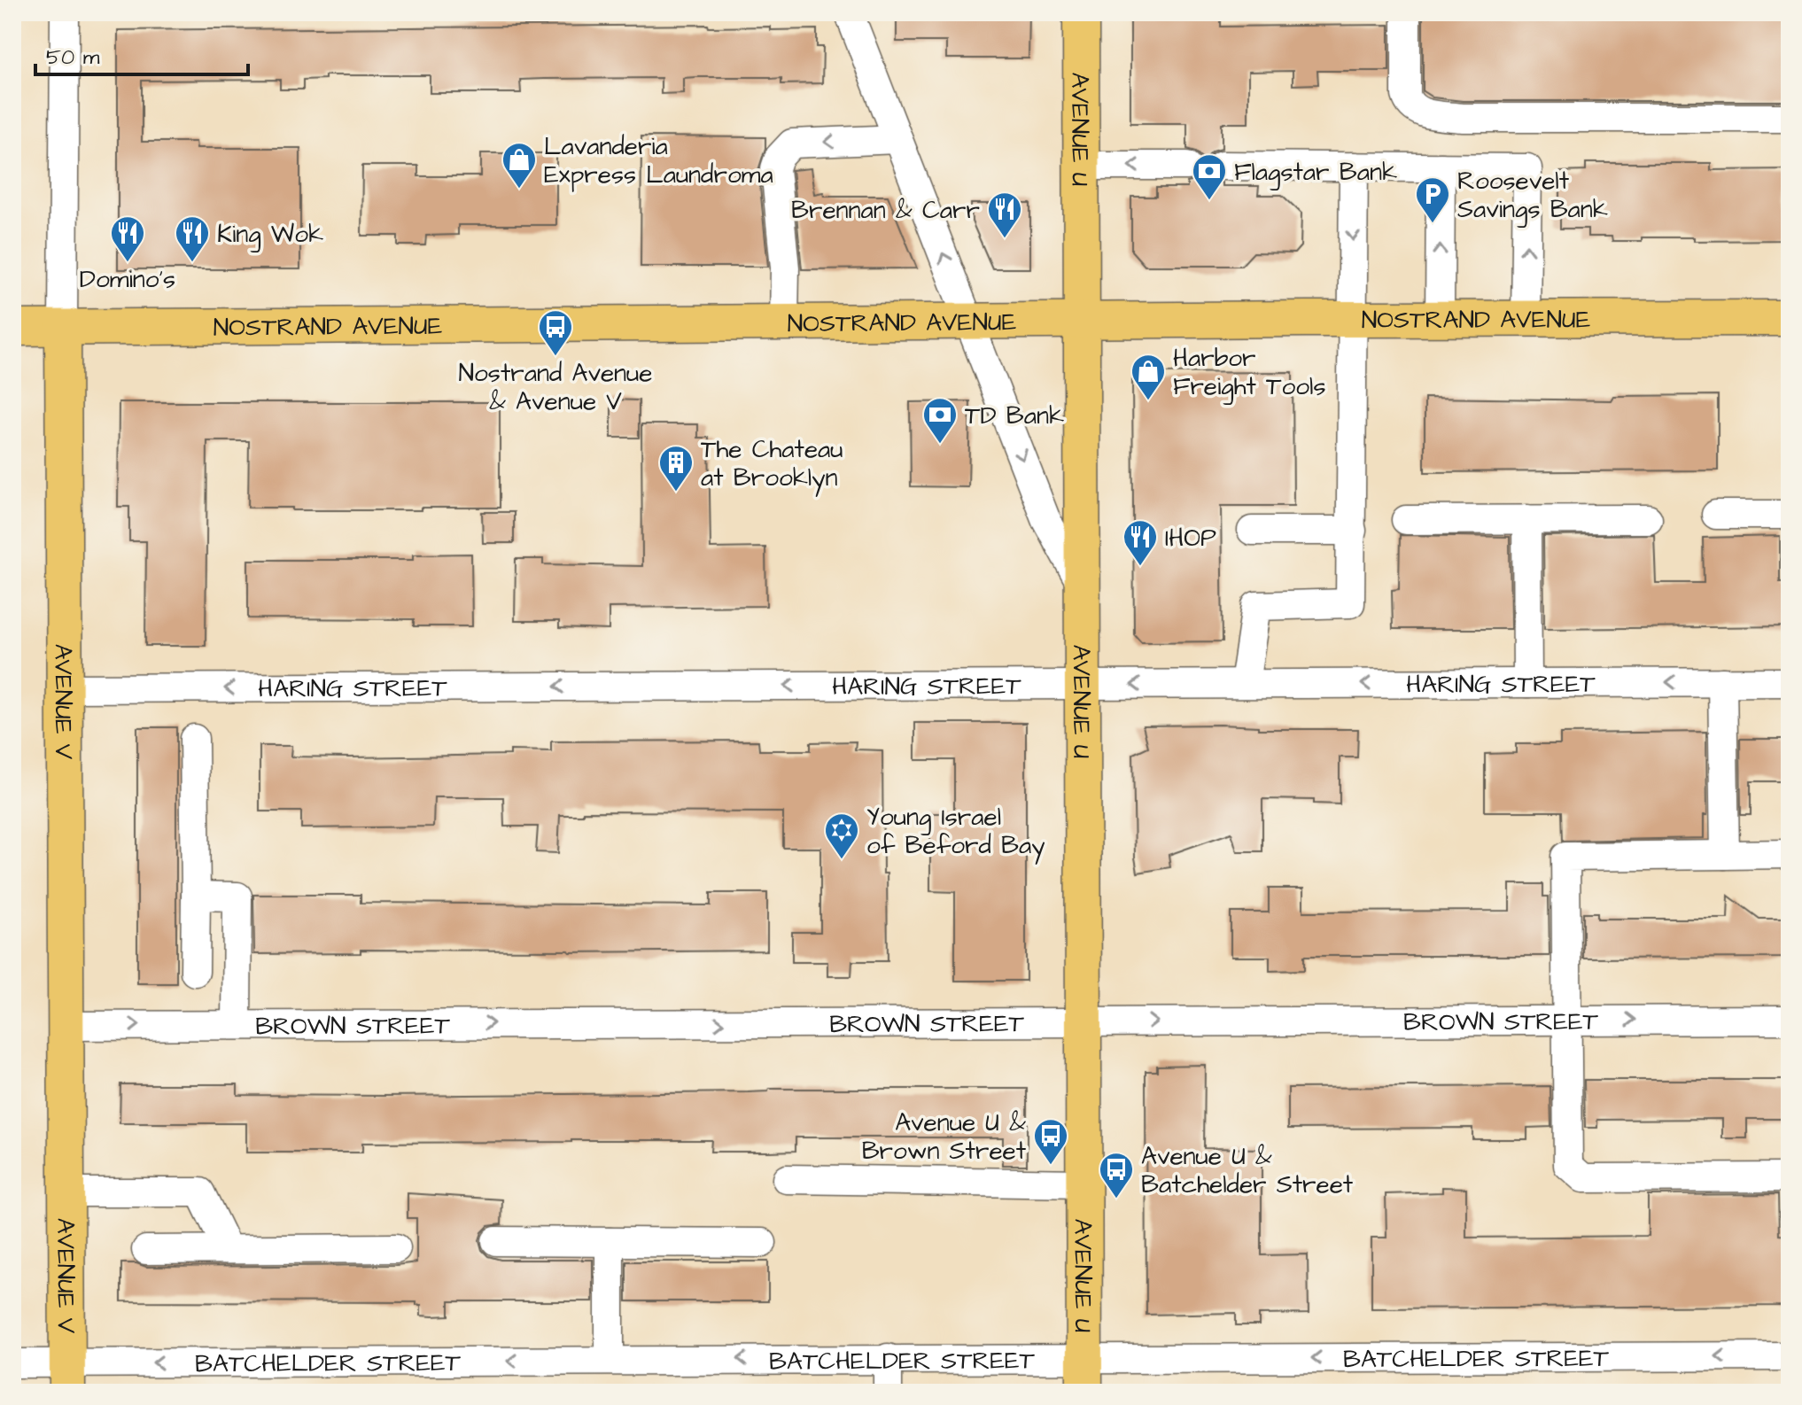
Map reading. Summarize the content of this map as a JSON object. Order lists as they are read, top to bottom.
{
  "streets": {
    "main road": ["AVENUE U", "NOSTRAND AVENUE", "AVENUE V"],
    "street": ["HARING STREET", "BROWN STREET", "BATCHELDER STREET"]
  },
  "crossings": [
    ["AVENUE U", "NOSTRAND AVENUE"],
    ["AVENUE U", "HARING STREET"],
    ["AVENUE U", "BROWN STREET"],
    ["AVENUE U", "BATCHELDER STREET"],
    ["NOSTRAND AVENUE", "AVENUE V"],
    ["HARING STREET", "AVENUE V"],
    ["AVENUE V", "BROWN STREET"],
    ["AVENUE V", "BATCHELDER STREET"]
  ],
  "one_way": ["HARING STREET"],
  "places": {
    "shop": ["Lavanderia Express Laundroma", "Harbor Freight Tools"],
    "bank": ["Flagstar Bank", "TD Bank"],
    "parking": ["Roosevelt Savings Bank"],
    "restaurant": [
      "Brennan & Carr",
      "Domino's",
      "King Wok",
      "IHOP"
    ],
    "bus stop": ["Nostrand Avenue & Avenue V", "Avenue U & Brown Street", "Avenue U & Batchelder Street"],
    "building": ["The Chateau at Brooklyn"],
    "synagogue": ["Young Israel of Beford Bay"]
  },
  "scale_bar": "50 m"
}
